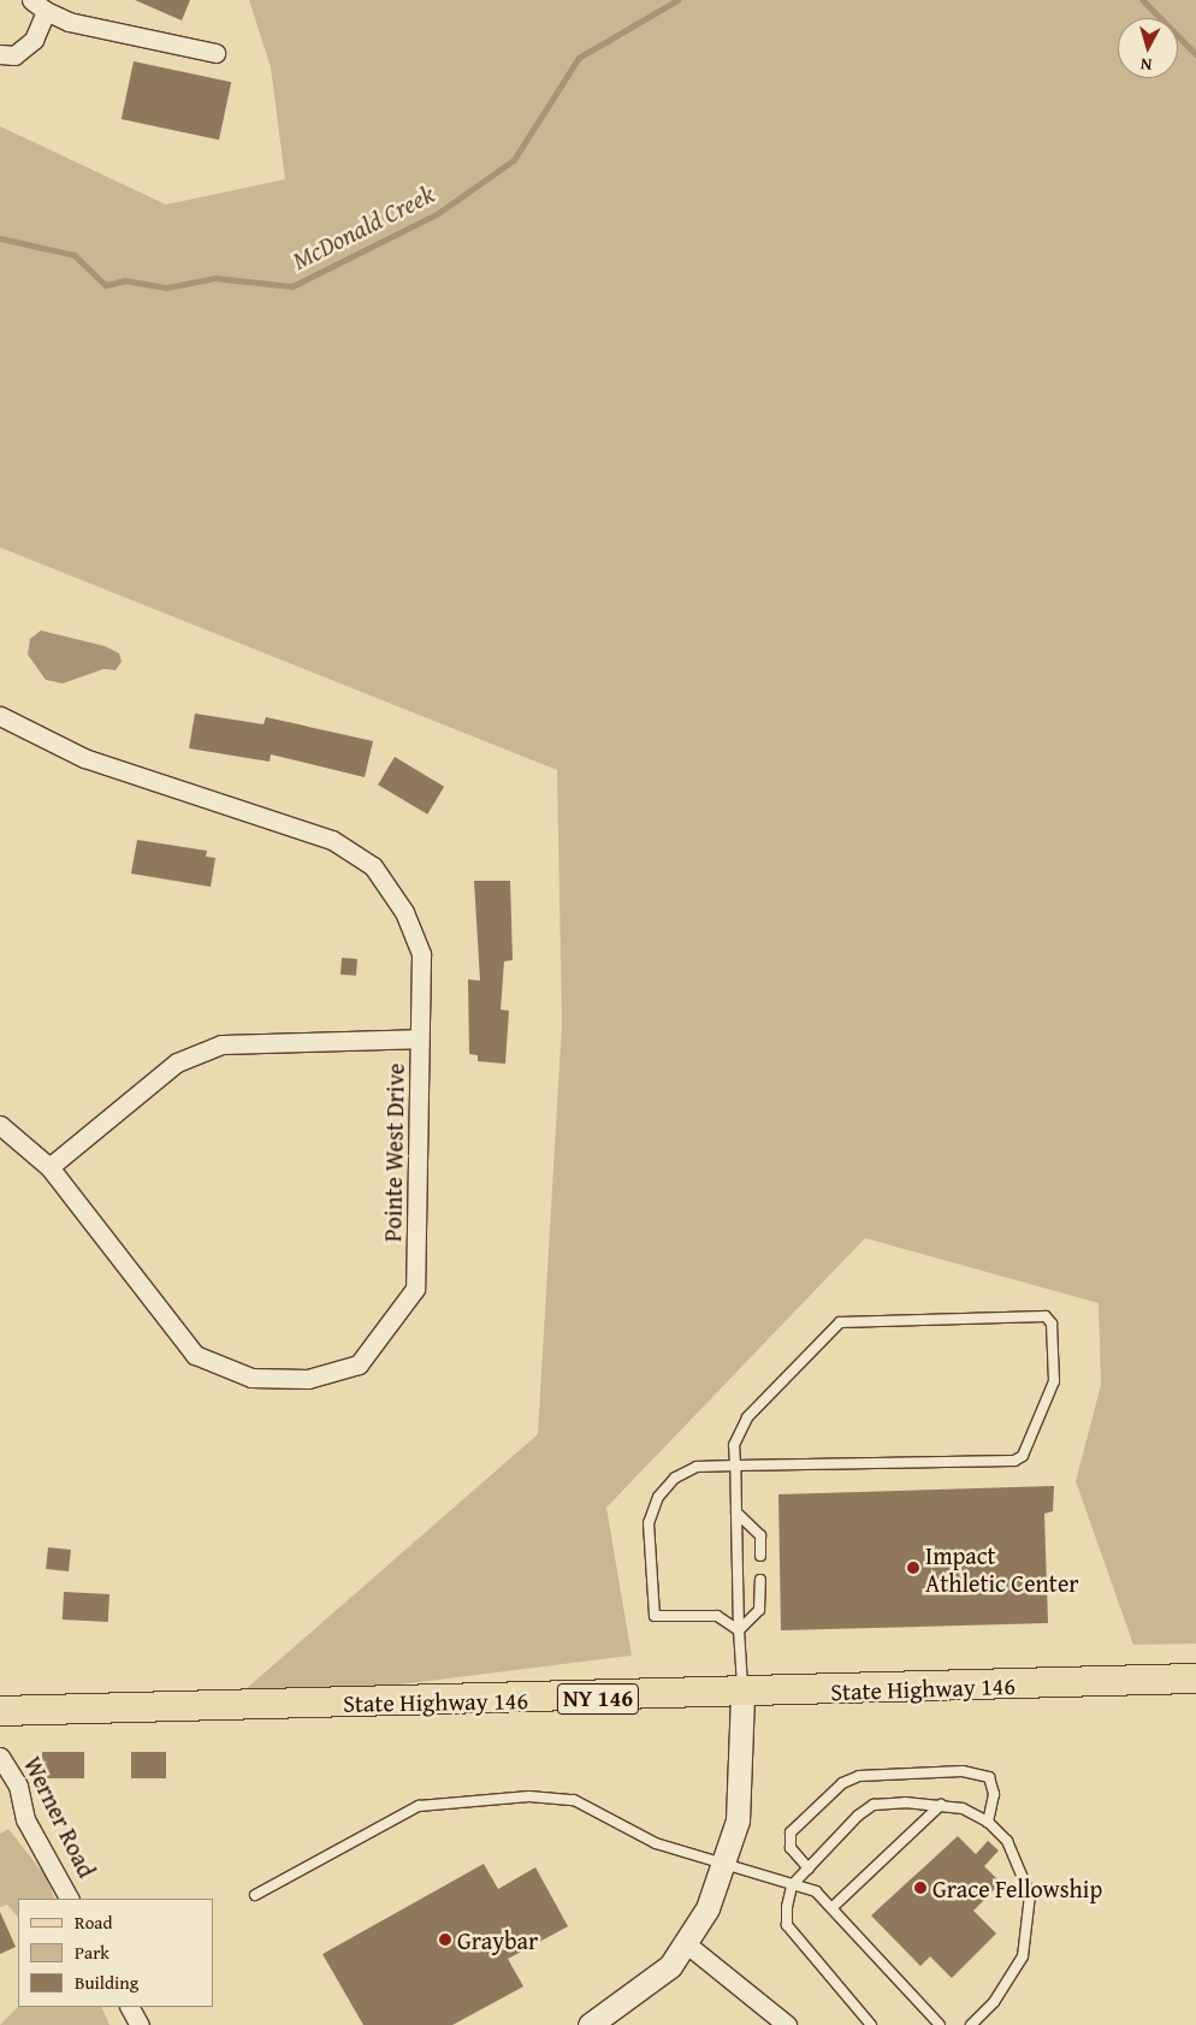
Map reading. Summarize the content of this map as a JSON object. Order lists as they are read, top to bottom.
{
  "streets": {
    "main road": ["State Highway 146", "NY 146"],
    "street": ["Pointe West Drive", "Werner Road"]
  },
  "water": ["McDonald Creek"],
  "places": ["Impact Athletic Center", "Grace Fellowship", "Graybar"],
  "legend": ["Road", "Park", "Building"],
  "north": "bottom"
}
